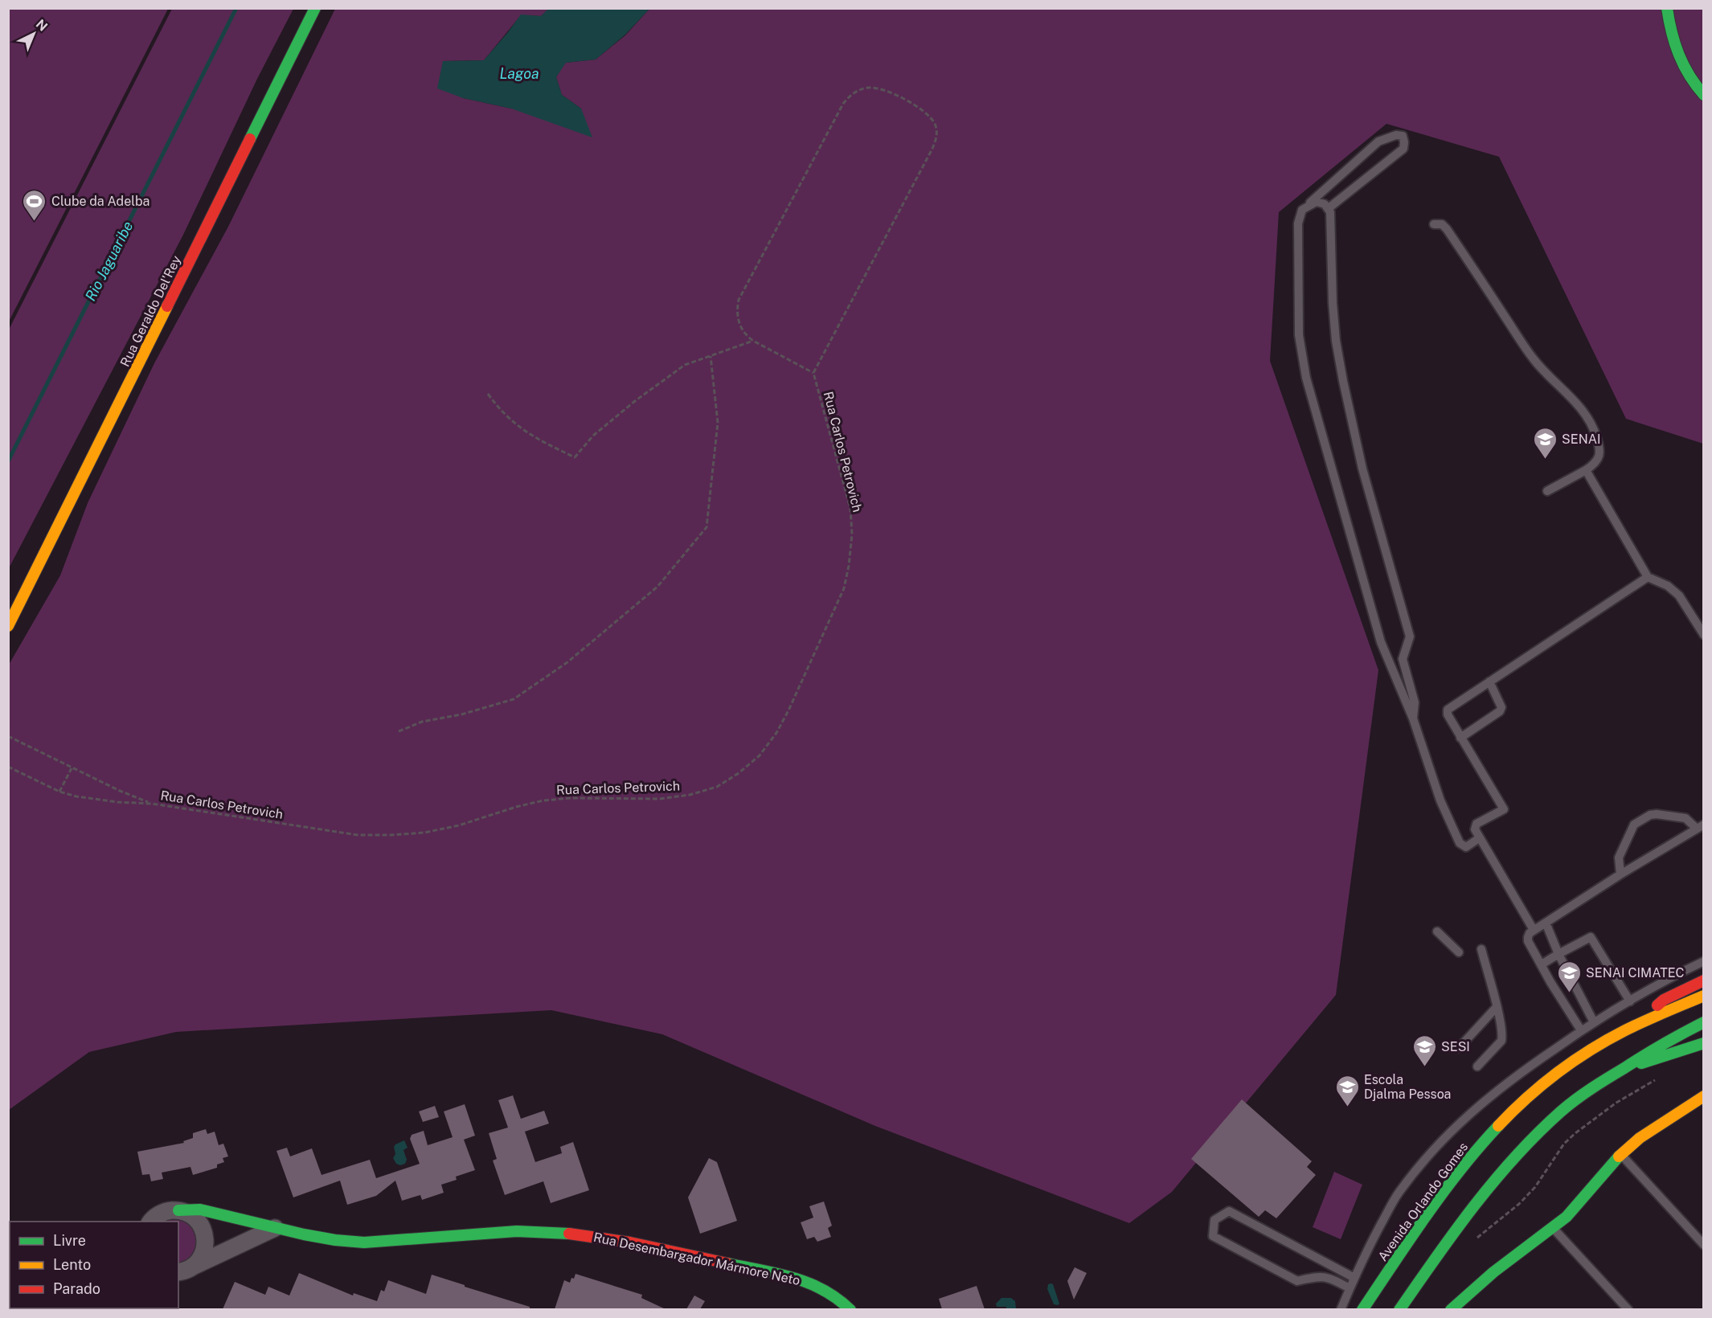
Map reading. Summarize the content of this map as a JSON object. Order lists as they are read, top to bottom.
{
  "streets": {
    "main road": ["Rua Geraldo Del'Rey", "Avenida Orlando Gomes", "Rua Desembargador Mármore Neto"],
    "path": ["Rua Carlos Petrovich"]
  },
  "water": ["Lagoa", "Rio Jaguaribe"],
  "places": {
    "sports": ["Clube da Adelba"],
    "school or university": [
      "SENAI",
      "SENAI CIMATEC",
      "SESI",
      "Escola Djalma Pessoa"
    ]
  },
  "legend": ["Livre", "Lento", "Parado"],
  "north": "top right"
}
